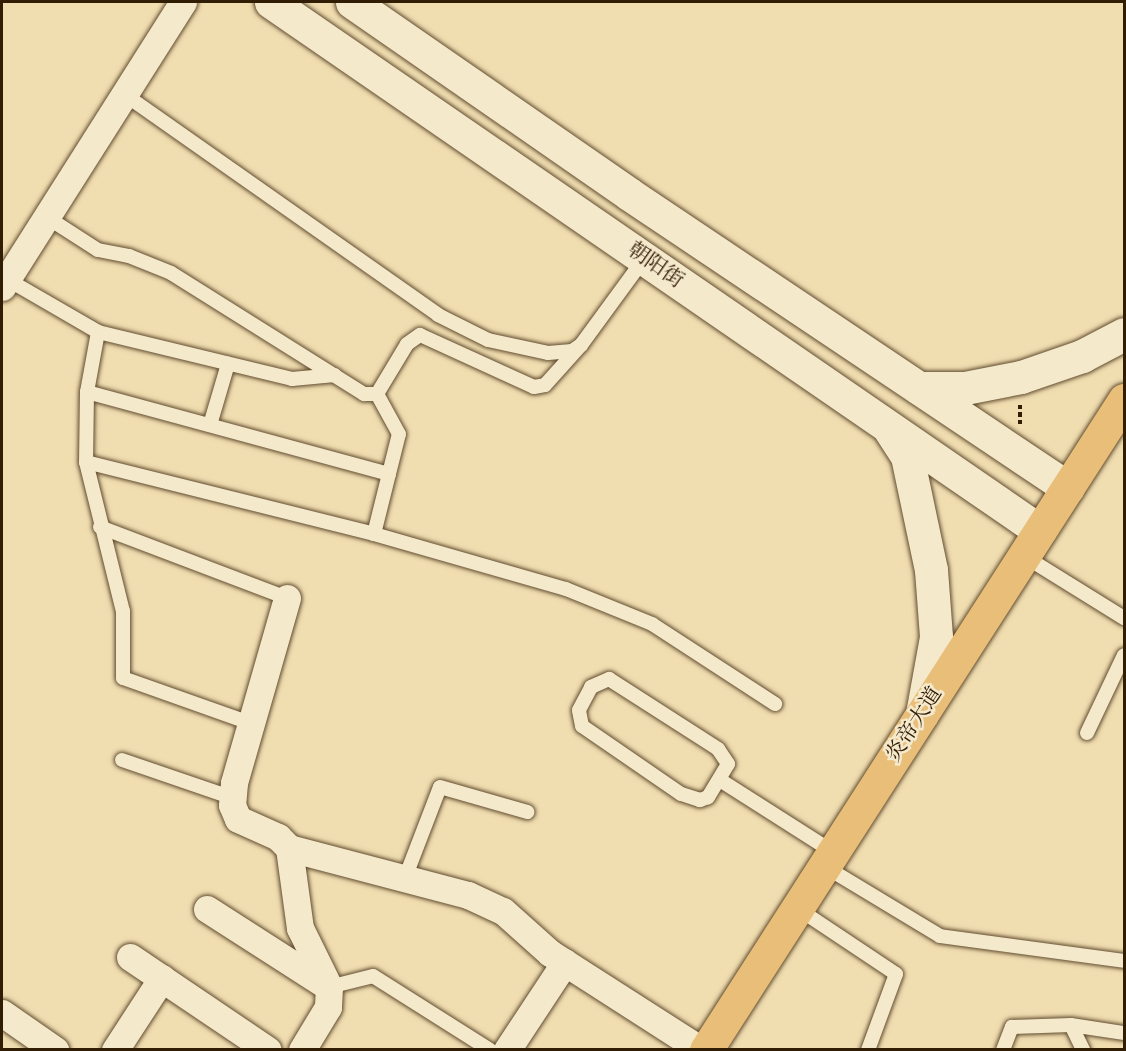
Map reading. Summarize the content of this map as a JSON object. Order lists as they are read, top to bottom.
{
  "streets": {
    "main road": ["炎帝大道"],
    "street": ["朝阳街"]
  },
  "crossings": [
    ["朝阳街", "炎帝大道"]
  ]
}
